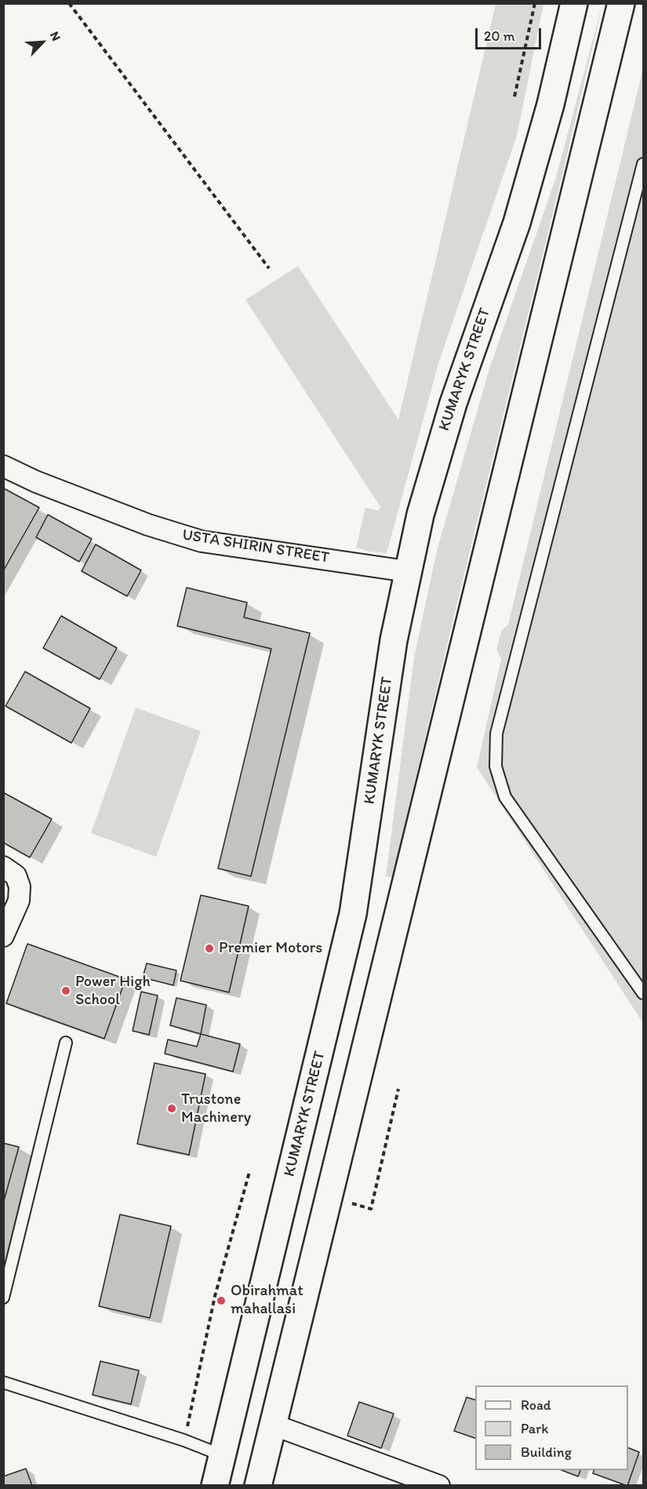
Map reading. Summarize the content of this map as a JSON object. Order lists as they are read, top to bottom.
{
  "streets": {
    "main road": ["KUMARYK STREET"],
    "street": ["USTA SHIRIN STREET"]
  },
  "crossings": [
    ["KUMARYK STREET", "USTA SHIRIN STREET"]
  ],
  "places": [
    "Premier Motors",
    "Power High School",
    "Trustone Machinery",
    "Obirahmat mahallasi"
  ],
  "legend": ["Road", "Park", "Building"],
  "scale_bar": "20 m",
  "north": "top right"
}
